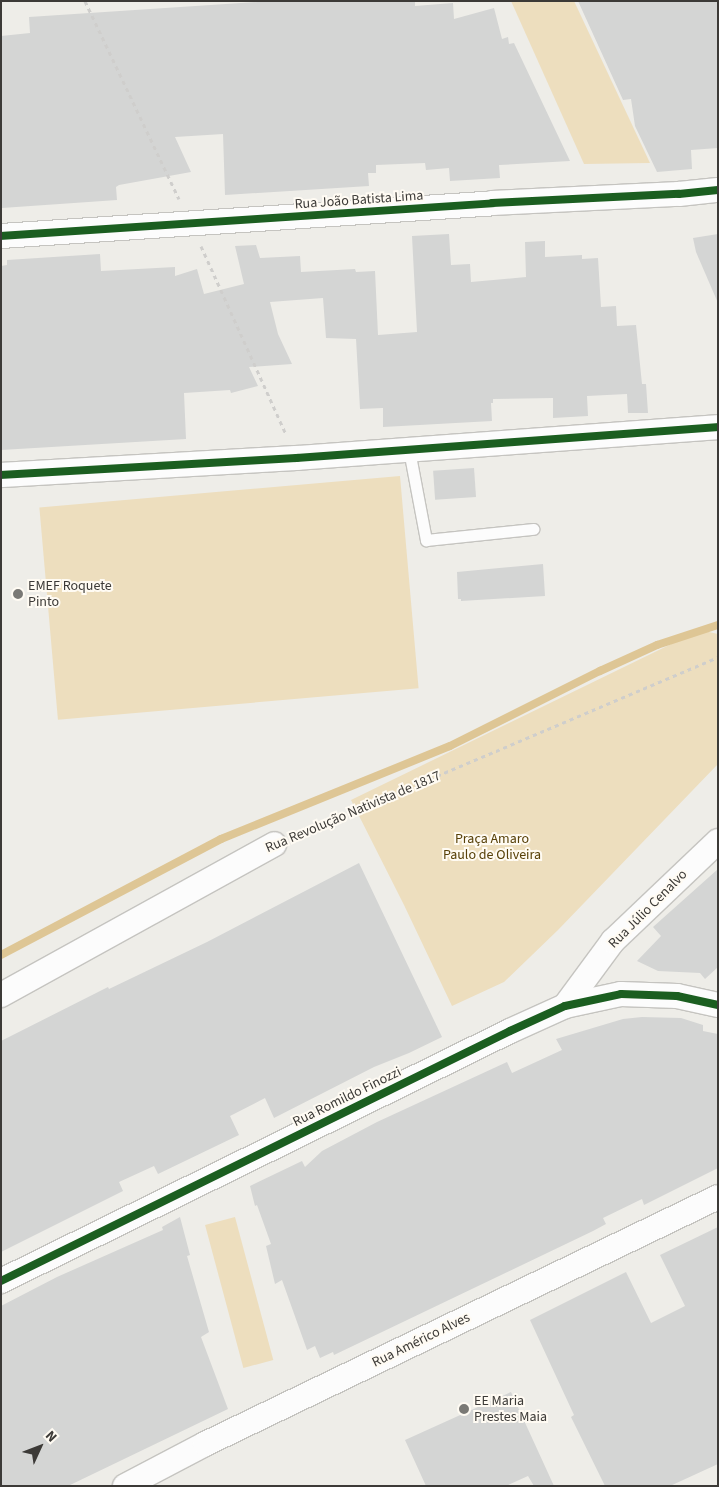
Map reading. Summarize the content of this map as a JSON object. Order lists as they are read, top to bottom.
{
  "streets": {
    "street": [
      "Rua João Batista Lima",
      "Rua Revolução Nativista de 1817",
      "Rua Júlio Cenalvo",
      "Rua Romildo Finozzi",
      "Rua Américo Alves"
    ]
  },
  "crossings": [
    ["Rua Júlio Cenalvo", "Rua Romildo Finozzi"]
  ],
  "parks": ["Praça Amaro Paulo de Oliveira"],
  "places": ["EMEF Roquete Pinto", "EE Maria Prestes Maia"],
  "north": "top right"
}
